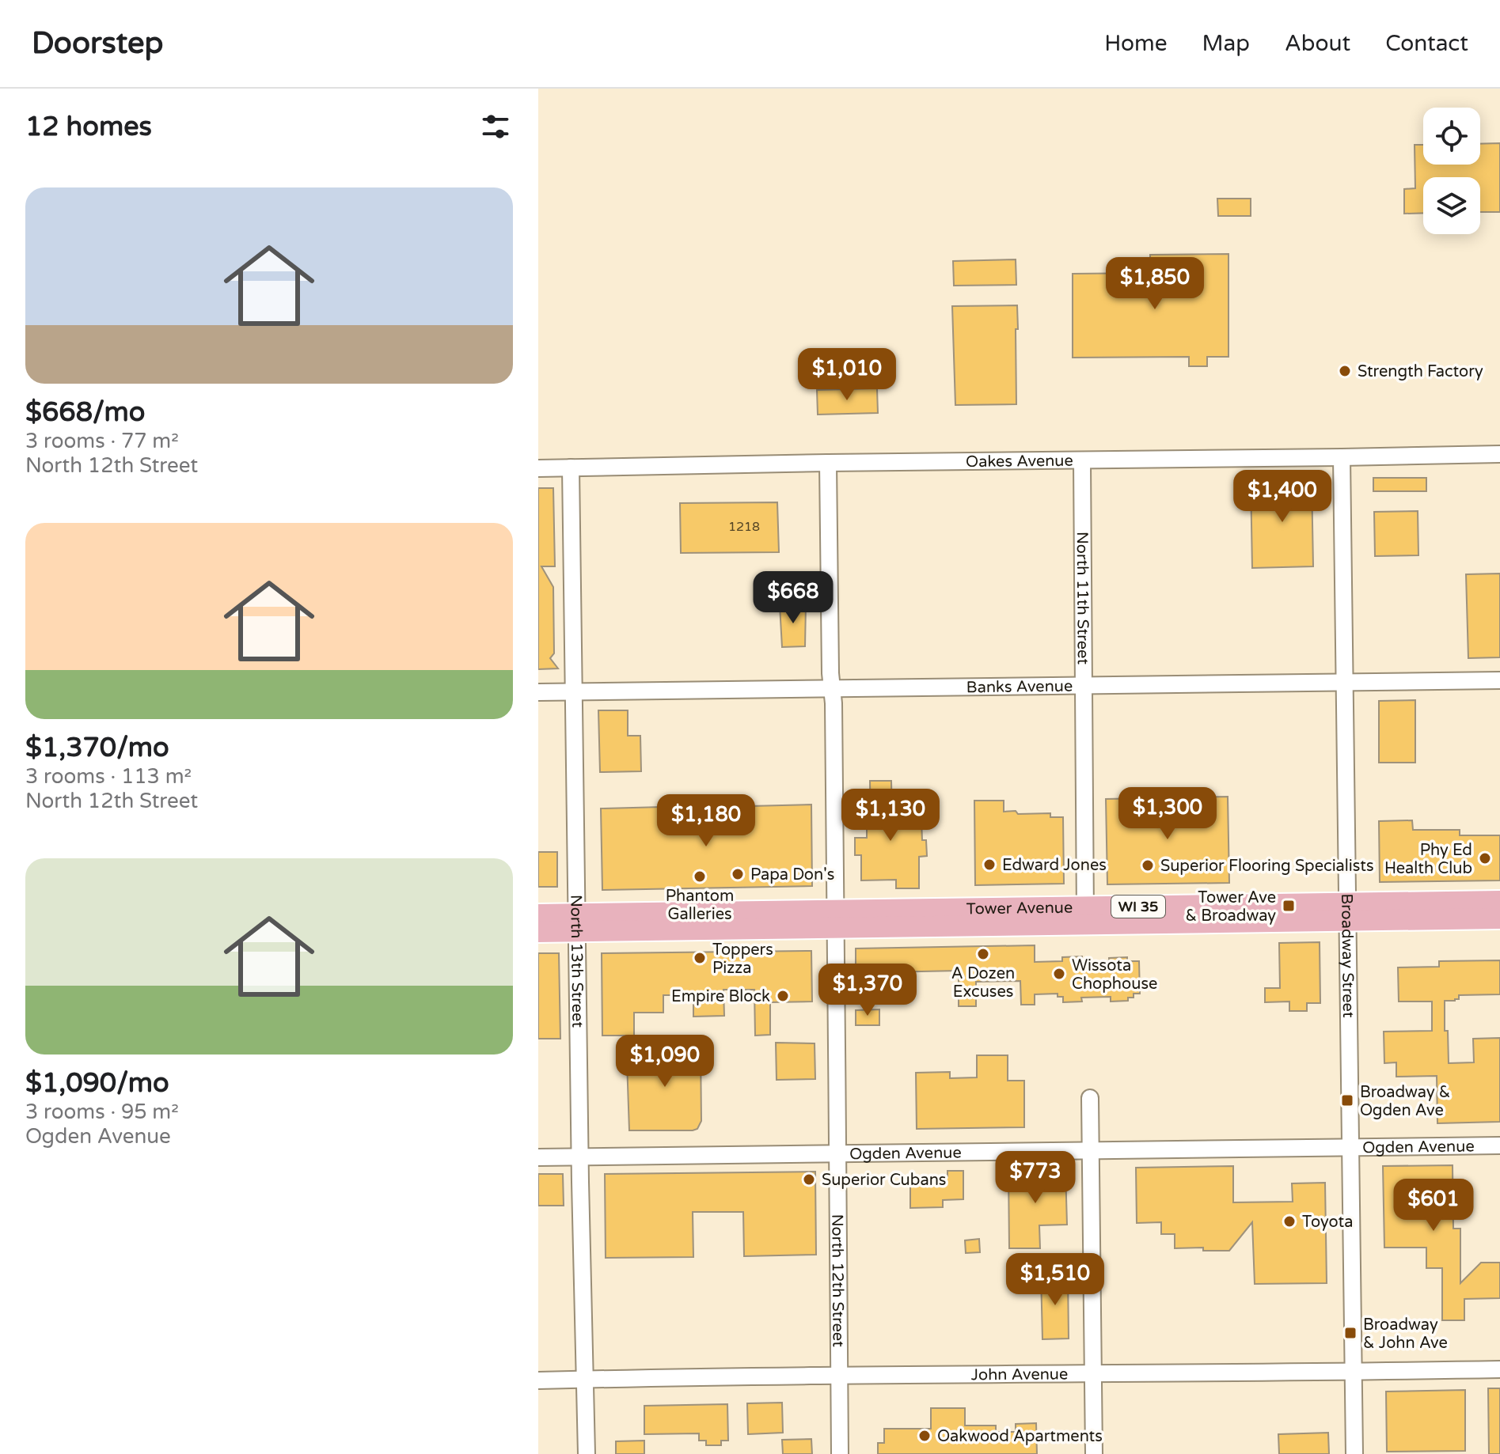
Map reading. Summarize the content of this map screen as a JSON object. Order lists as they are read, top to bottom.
{
  "streets": {
    "main road": ["WI 35", "Tower Avenue"],
    "street": [
      "Oakes Avenue",
      "North 11th Street",
      "Banks Avenue",
      "Broadway Street",
      "North 13th Street",
      "Ogden Avenue",
      "North 12th Street",
      "John Avenue"
    ]
  },
  "crossings": [
    ["Oakes Avenue", "North 11th Street"],
    ["Oakes Avenue", "Broadway Street"],
    ["Oakes Avenue", "North 13th Street"],
    ["Oakes Avenue", "North 12th Street"],
    ["North 11th Street", "Banks Avenue"],
    ["North 11th Street", "Tower Avenue"],
    ["Banks Avenue", "Broadway Street"],
    ["Banks Avenue", "North 13th Street"],
    ["Banks Avenue", "North 12th Street"],
    ["Tower Avenue", "Broadway Street"],
    ["Tower Avenue", "North 13th Street"],
    ["Tower Avenue", "North 12th Street"],
    ["Broadway Street", "Ogden Avenue"],
    ["Broadway Street", "John Avenue"],
    ["North 13th Street", "Ogden Avenue"],
    ["North 13th Street", "John Avenue"],
    ["Ogden Avenue", "North 12th Street"],
    ["North 12th Street", "John Avenue"]
  ],
  "places": {
    "other": [
      "Strength Factory",
      "Phy Ed Health Club",
      "Edward Jones",
      "Superior Flooring Specialists",
      "Papa Don's",
      "Phantom Galleries",
      "A Dozen Excuses",
      "Toppers Pizza",
      "Wissota Chophouse",
      "Empire Block",
      "Superior Cubans",
      "Toyota",
      "Oakwood Apartments"
    ],
    "transit": ["Tower Ave & Broadway", "Broadway & Ogden Ave", "Broadway & John Ave"]
  },
  "house_numbers": ["1218"],
  "page": {
    "header": "Doorstep",
    "nav": [
      "Home",
      "Map",
      "About",
      "Contact"
    ],
    "heading": "12 homes",
    "list": [
      {
        "name": "$668/mo",
        "note": "3 rooms · 77 m² · North 12th Street"
      },
      {
        "name": "$1,370/mo",
        "note": "3 rooms · 113 m² · North 12th Street"
      },
      {
        "name": "$1,090/mo",
        "note": "3 rooms · 95 m² · Ogden Avenue"
      }
    ],
    "price": [
      "$1,850",
      "$1,010",
      "$1,400",
      "$668",
      "$1,300",
      "$1,130",
      "$1,180",
      "$1,370",
      "$1,090",
      "$773",
      "$601",
      "$1,510"
    ]
  }
}
